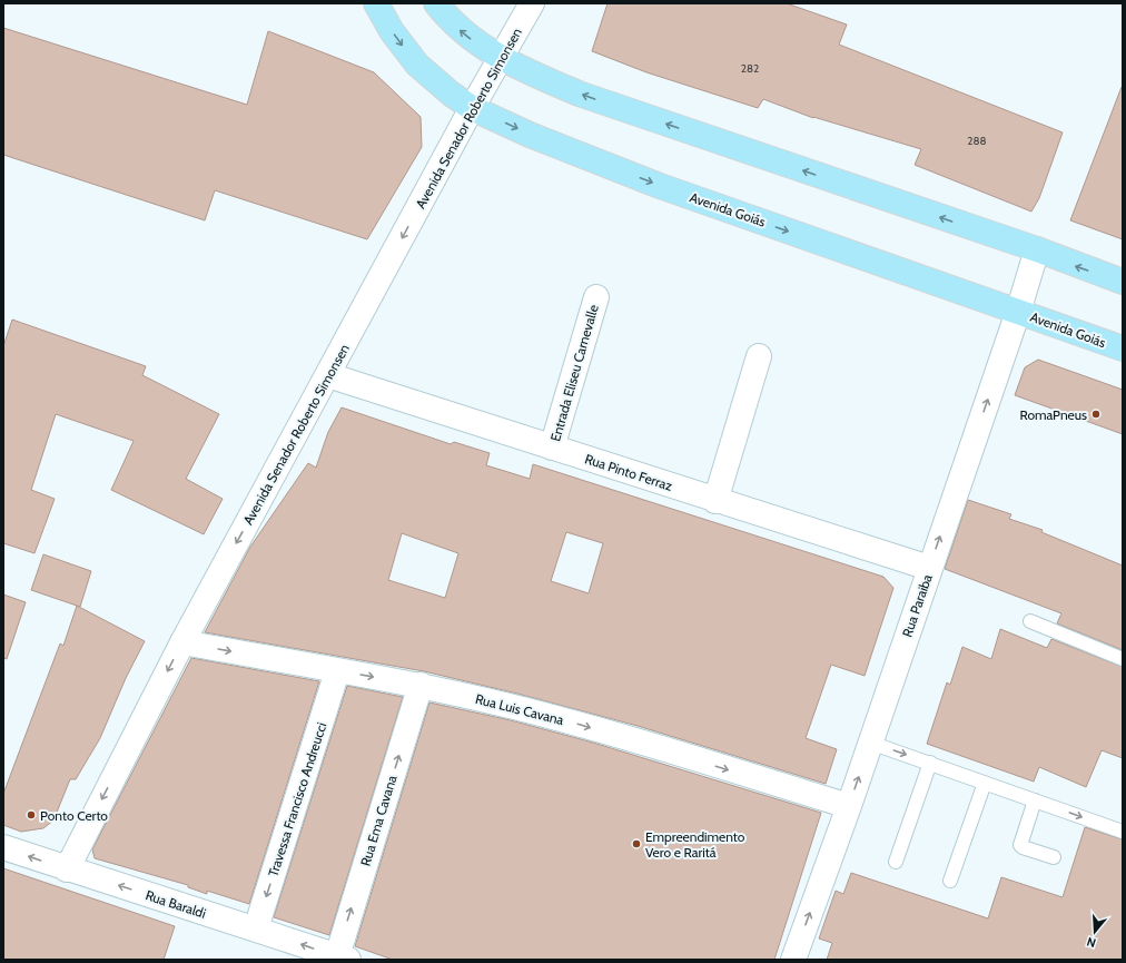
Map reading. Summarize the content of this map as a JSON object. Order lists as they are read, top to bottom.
{
  "streets": {
    "main road": ["Avenida Goiás"],
    "street": [
      "Avenida Senador Roberto Simonsen",
      "Entrada Eliseu Carnevalle",
      "Rua Pinto Ferraz",
      "Rua Paraiba",
      "Rua Luis Cavana",
      "Travessa Francisco Andreucci",
      "Rua Ema Cavana",
      "Rua Baraldi"
    ]
  },
  "crossings": [
    ["Avenida Senador Roberto Simonsen", "Avenida Goiás"],
    ["Avenida Senador Roberto Simonsen", "Rua Pinto Ferraz"],
    ["Avenida Senador Roberto Simonsen", "Rua Luis Cavana"],
    ["Avenida Senador Roberto Simonsen", "Rua Baraldi"],
    ["Avenida Goiás", "Rua Paraiba"],
    ["Entrada Eliseu Carnevalle", "Rua Pinto Ferraz"],
    ["Rua Pinto Ferraz", "Rua Paraiba"],
    ["Rua Paraiba", "Rua Luis Cavana"],
    ["Rua Luis Cavana", "Travessa Francisco Andreucci"],
    ["Rua Luis Cavana", "Rua Ema Cavana"],
    ["Travessa Francisco Andreucci", "Rua Baraldi"],
    ["Rua Ema Cavana", "Rua Baraldi"]
  ],
  "one_way": [
    "Avenida Senador Roberto Simonsen",
    "Rua Paraiba",
    "Rua Luis Cavana",
    "Travessa Francisco Andreucci",
    "Rua Ema Cavana",
    "Rua Baraldi"
  ],
  "places": ["RomaPneus", "Ponto Certo", "Empreendimento Vero e Raritá"],
  "house_numbers": ["282", "288"],
  "north": "bottom"
}
